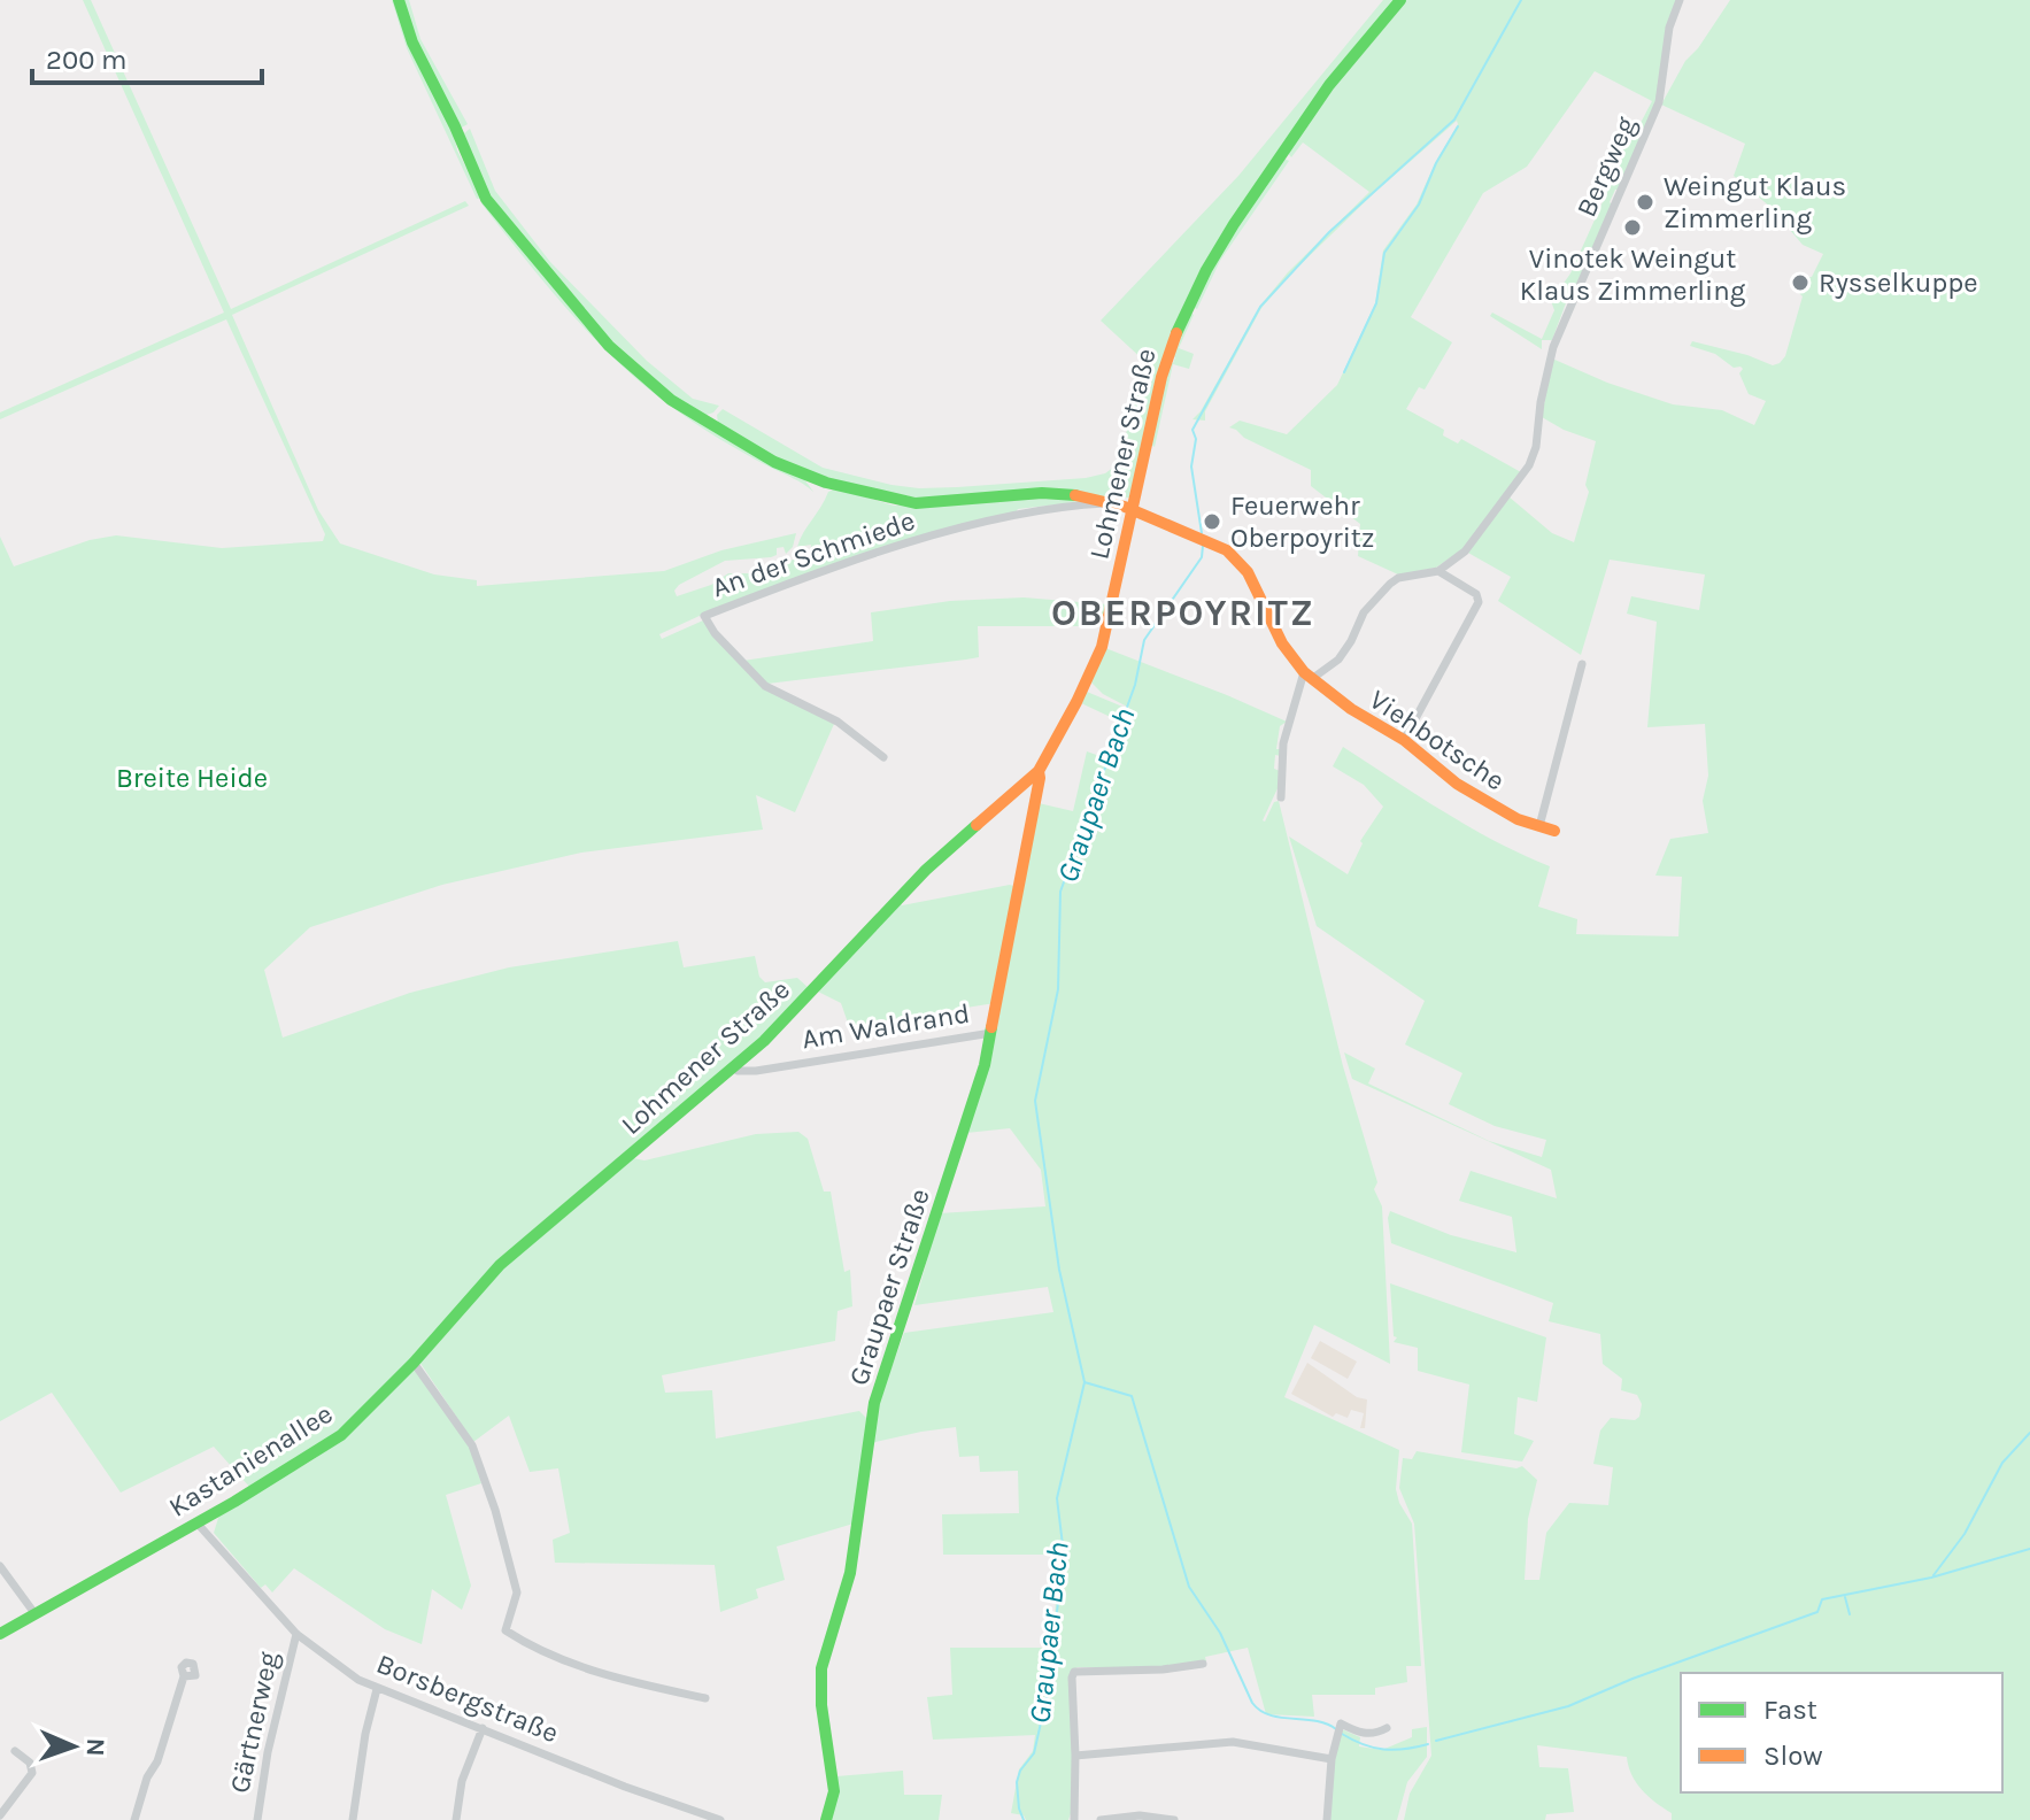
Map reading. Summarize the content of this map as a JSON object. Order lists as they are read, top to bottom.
{
  "streets": {
    "street": [
      "Bergweg",
      "Lohmener Straße",
      "An der Schmiede",
      "Viehbotsche",
      "Am Waldrand",
      "Graupaer Straße",
      "Kastanienallee",
      "Borsbergstraße",
      "Gärtnerweg"
    ]
  },
  "crossings": [
    ["Lohmener Straße", "Viehbotsche"],
    ["Lohmener Straße", "Am Waldrand"],
    ["Lohmener Straße", "Graupaer Straße"],
    ["Lohmener Straße", "Kastanienallee"],
    ["An der Schmiede", "Viehbotsche"],
    ["Am Waldrand", "Graupaer Straße"],
    ["Kastanienallee", "Borsbergstraße"],
    ["Borsbergstraße", "Gärtnerweg"]
  ],
  "districts": ["OBERPOYRITZ"],
  "water": ["Graupaer Bach"],
  "parks": ["Breite Heide"],
  "places": [
    "Weingut Klaus Zimmerling",
    "Vinotek Weingut Klaus Zimmerling",
    "Rysselkuppe",
    "Feuerwehr Oberpoyritz"
  ],
  "legend": ["Fast", "Slow"],
  "scale_bar": "200 m",
  "north": "right"
}
